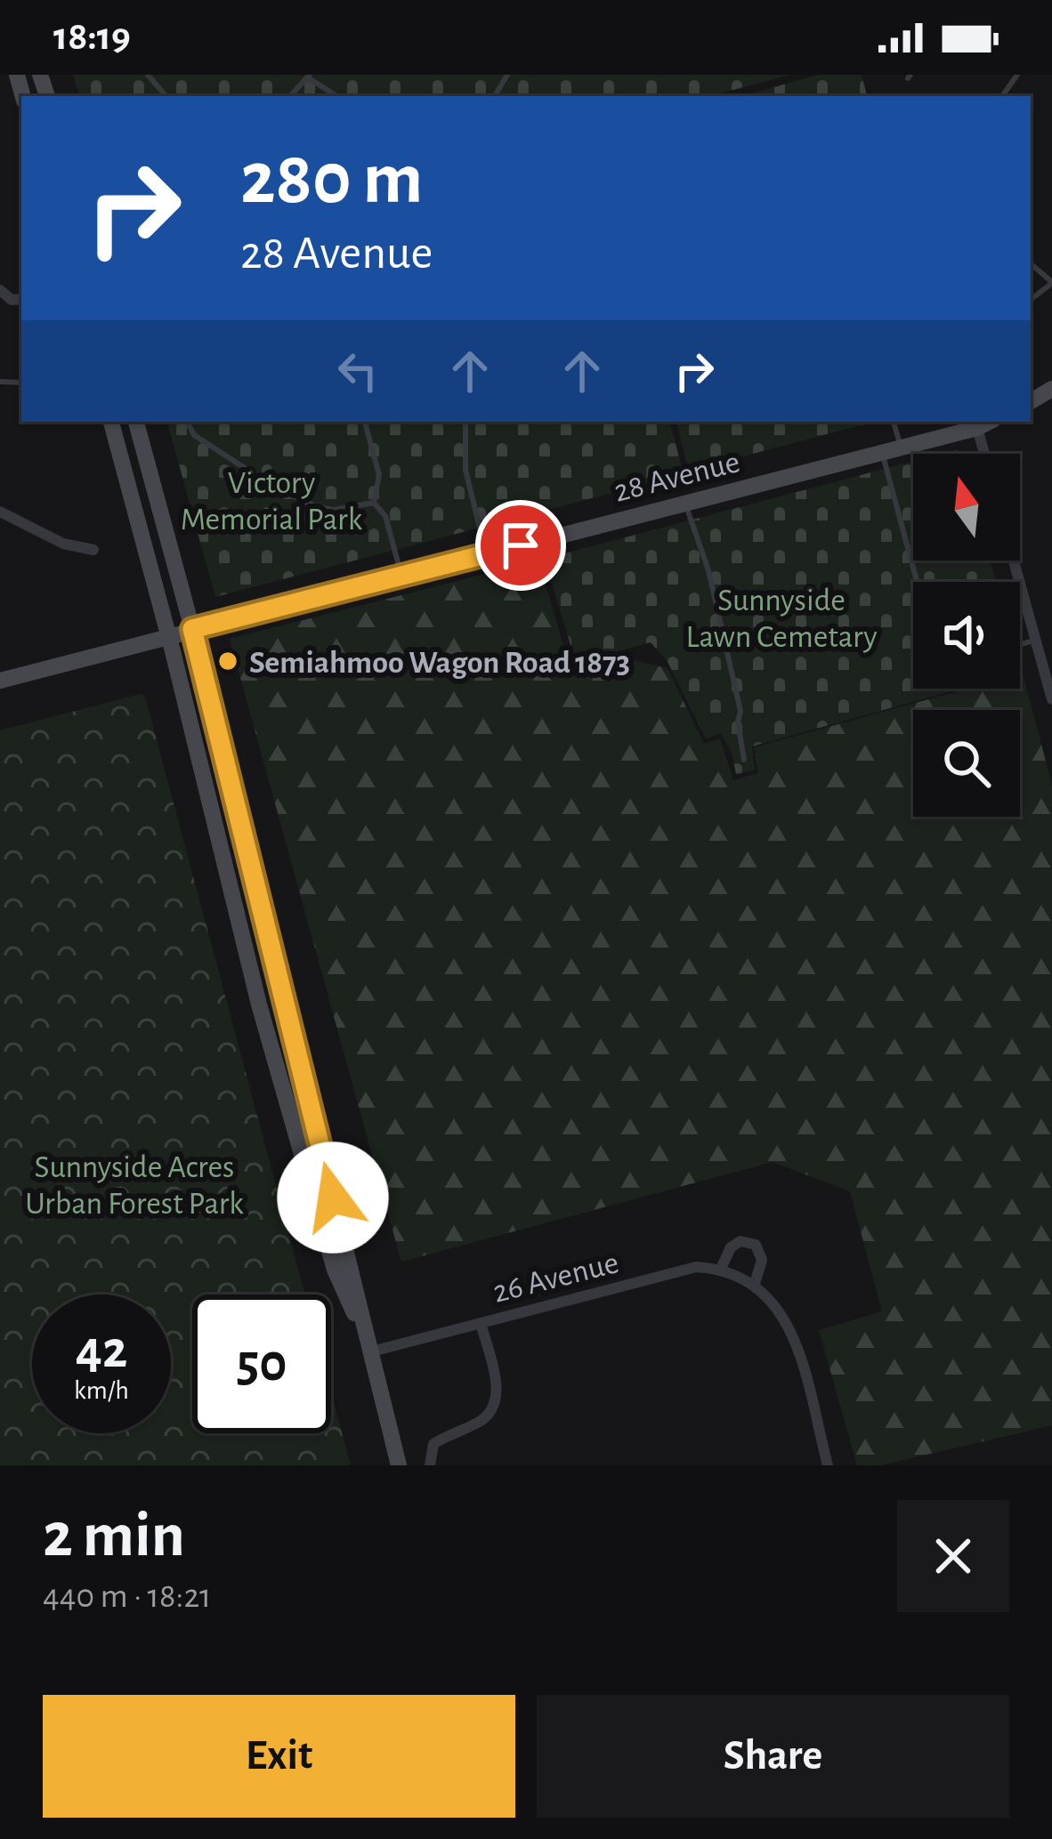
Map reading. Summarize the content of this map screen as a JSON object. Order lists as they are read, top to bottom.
{
  "streets": {
    "main road": ["28 Avenue"],
    "street": ["26 Avenue"]
  },
  "parks": ["Victory Memorial Park", "Sunnyside Lawn Cemetary", "Sunnyside Acres Urban Forest Park"],
  "places": ["Semiahmoo Wagon Road 1873"],
  "north": "top",
  "page": {
    "status": "18:19",
    "turn": ["280 m", "28 Avenue"],
    "speed": "42 km/h",
    "limit": "50",
    "heading": ["2 min", "440 m · 18:21"],
    "buttons": ["Exit", "Share"]
  }
}
